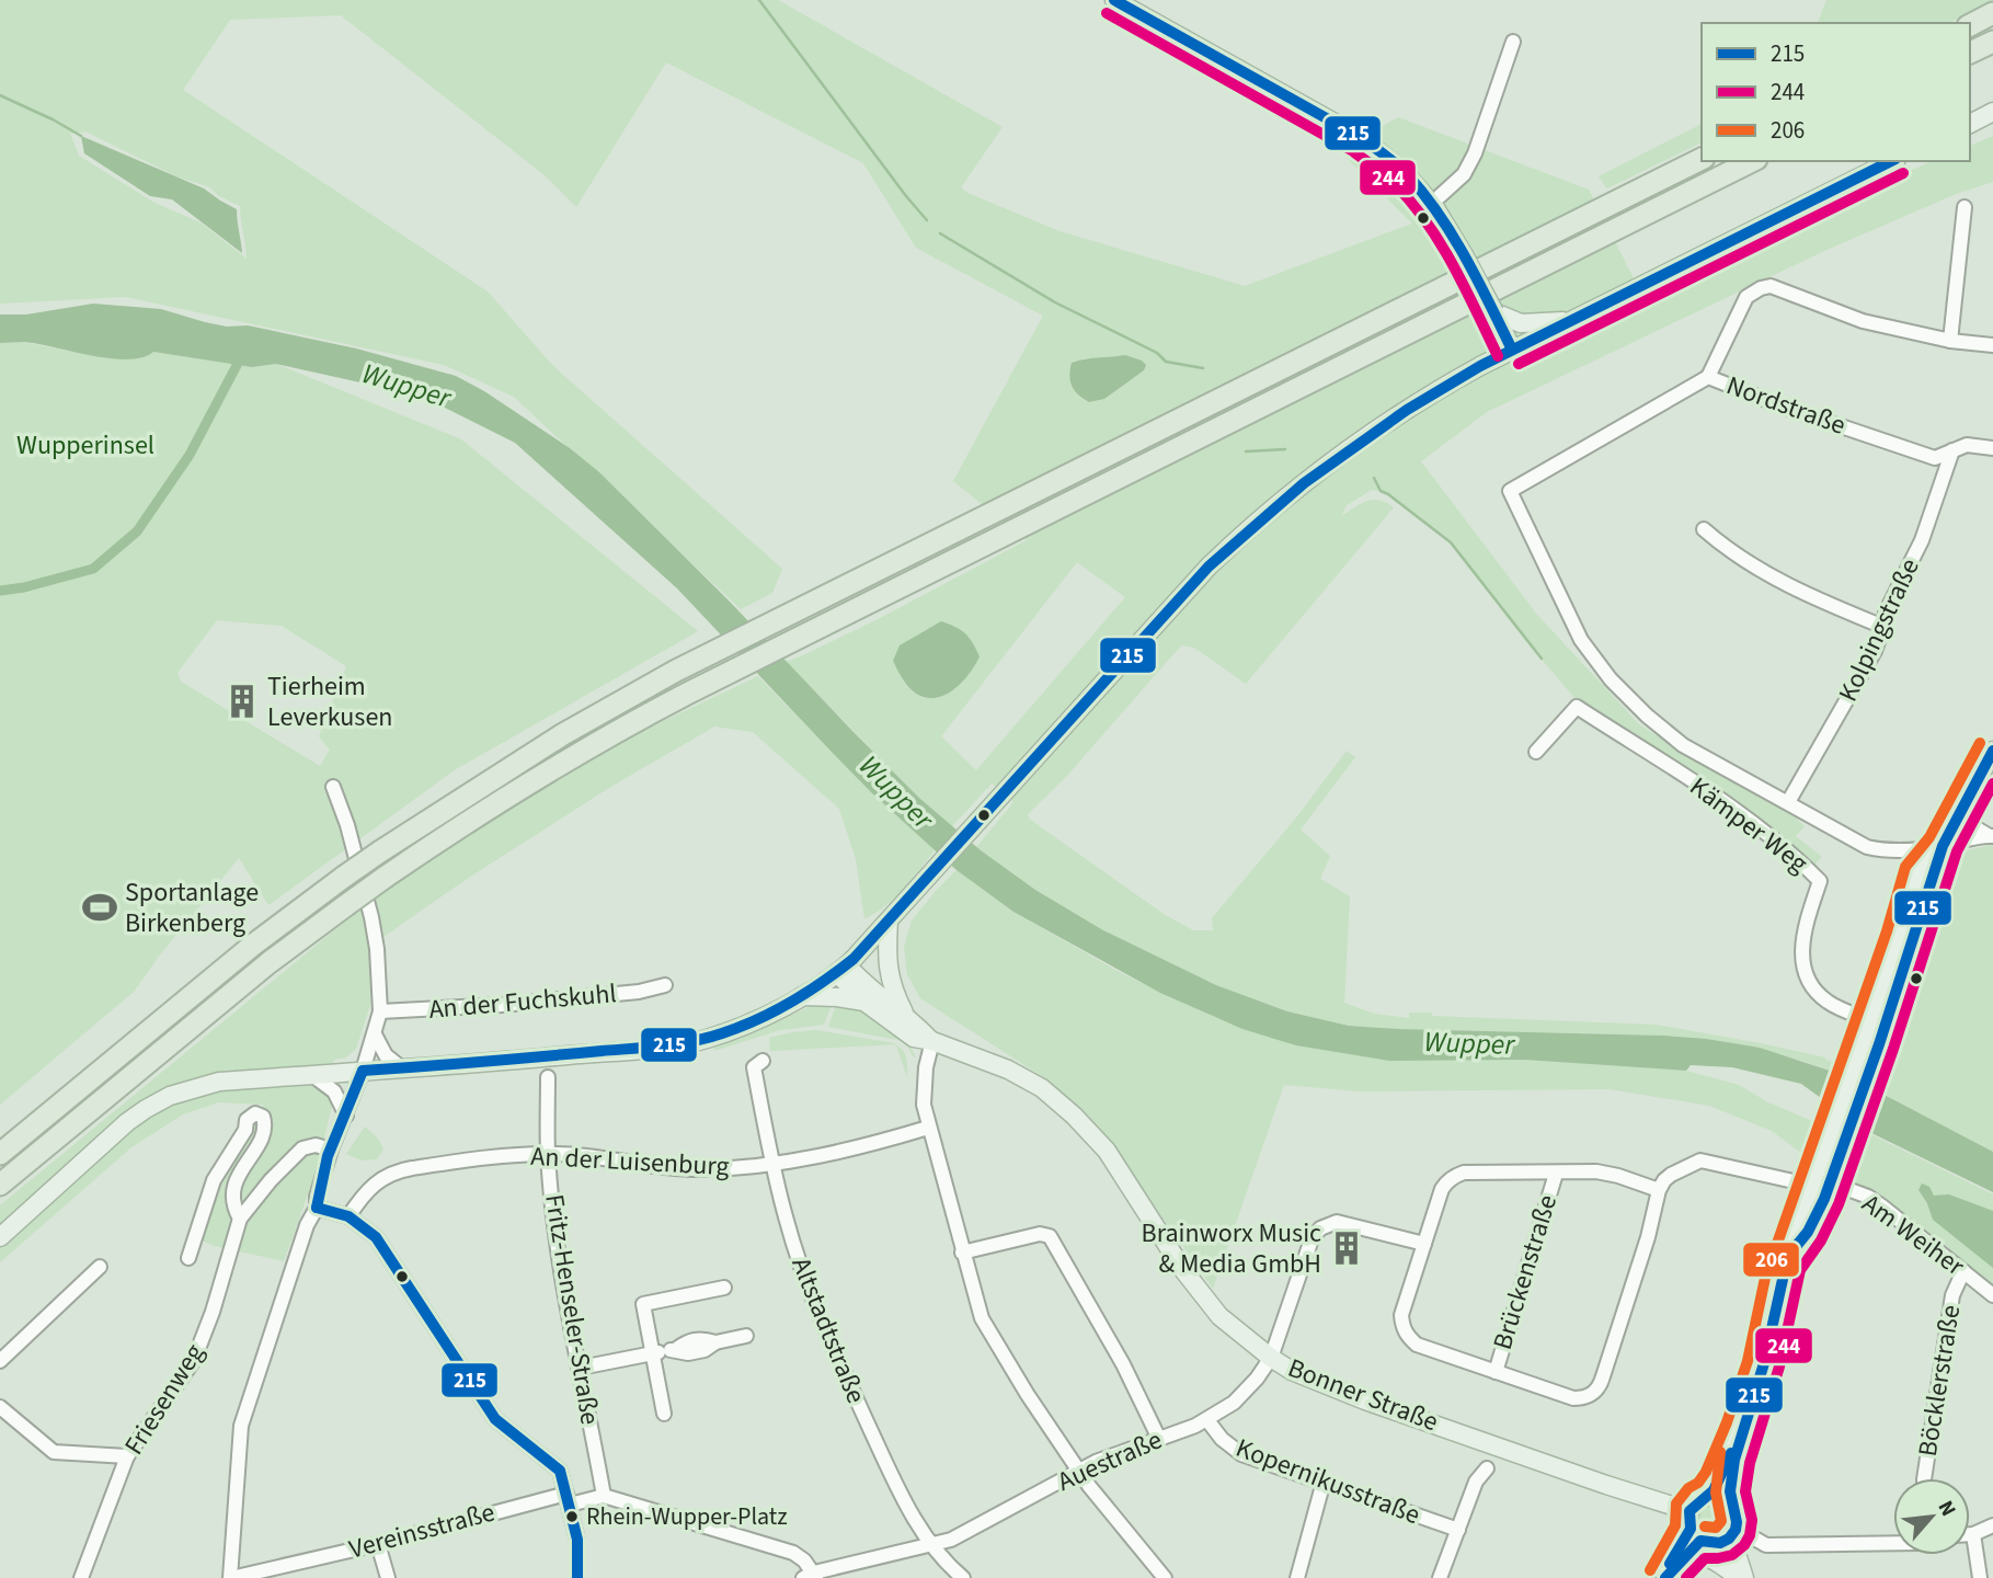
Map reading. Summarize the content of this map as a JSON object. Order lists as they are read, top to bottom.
{
  "streets": {
    "main road": ["Bonner Straße"],
    "street": [
      "Nordstraße",
      "Kolpingstraße",
      "Kämper Weg",
      "An der Fuchskuhl",
      "An der Luisenburg",
      "Am Weiher",
      "Brückenstraße",
      "Fritz-Henseler-Straße",
      "Altstadtstraße",
      "Böcklerstraße",
      "Friesenweg",
      "Auestraße",
      "Kopernikusstraße",
      "Vereinsstraße"
    ]
  },
  "crossings": [
    ["Nordstraße", "Kolpingstraße"],
    ["An der Luisenburg", "Fritz-Henseler-Straße"],
    ["An der Luisenburg", "Altstadtstraße"],
    ["Am Weiher", "Böcklerstraße"],
    ["Brückenstraße", "Auestraße"],
    ["Fritz-Henseler-Straße", "Vereinsstraße"],
    ["Altstadtstraße", "Auestraße"],
    ["Bonner Straße", "Auestraße"],
    ["Auestraße", "Kopernikusstraße"]
  ],
  "water": ["Wupper"],
  "parks": ["Wupperinsel"],
  "places": {
    "building": ["Tierheim Leverkusen", "Brainworx Music & Media GmbH"],
    "sports": ["Sportanlage Birkenberg"],
    "other": ["Rhein-Wupper-Platz"]
  },
  "lines": ["transit line 215", "transit line 244", "transit line 206"],
  "legend": ["215", "244", "206"],
  "north": "top right"
}
